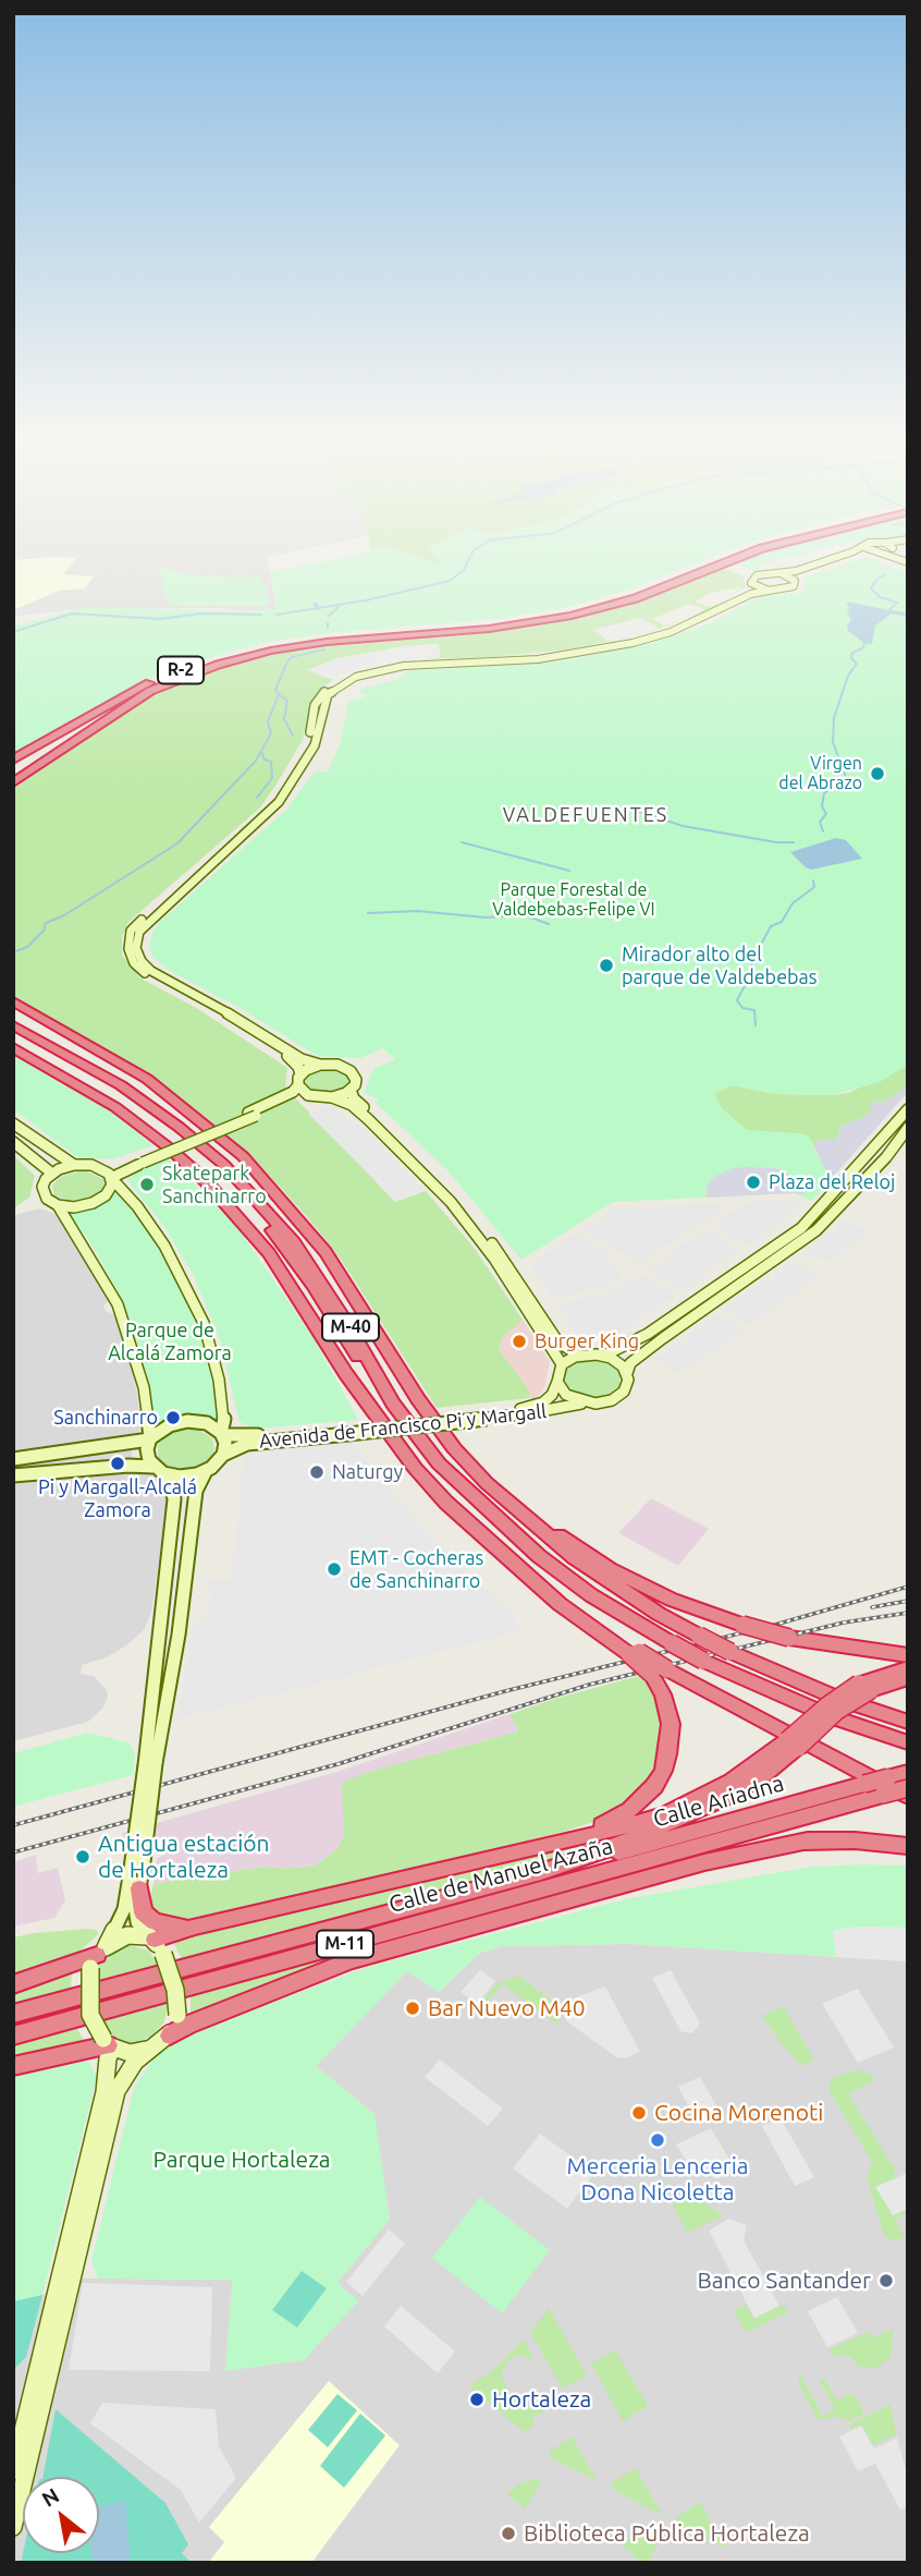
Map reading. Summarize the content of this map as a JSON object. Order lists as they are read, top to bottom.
{
  "streets": {
    "highway": [
      "R-2",
      "M-40",
      "Calle Ariadna",
      "Calle de Manuel Azaña",
      "M-11"
    ],
    "street": ["Avenida de Francisco Pi y Margall"]
  },
  "crossings": [
    ["Calle Ariadna", "Calle de Manuel Azaña"]
  ],
  "districts": ["VALDEFUENTES"],
  "parks": ["Parque Forestal de Valdebebas-Felipe VI", "Parque de Alcalá Zamora", "Parque Hortaleza"],
  "places": [
    "Virgen del Abrazo",
    "Mirador alto del parque de Valdebebas",
    "Plaza del Reloj",
    "Skatepark Sanchinarro",
    "Burger King",
    "Sanchinarro",
    "Pi y Margall-Alcalá Zamora",
    "Naturgy",
    "EMT - Cocheras de Sanchinarro",
    "Antigua estación de Hortaleza",
    "Bar Nuevo M40",
    "Cocina Morenoti",
    "Merceria Lenceria Dona Nicoletta",
    "Banco Santander",
    "Hortaleza",
    "Biblioteca Pública Hortaleza"
  ],
  "north": "top left"
}
